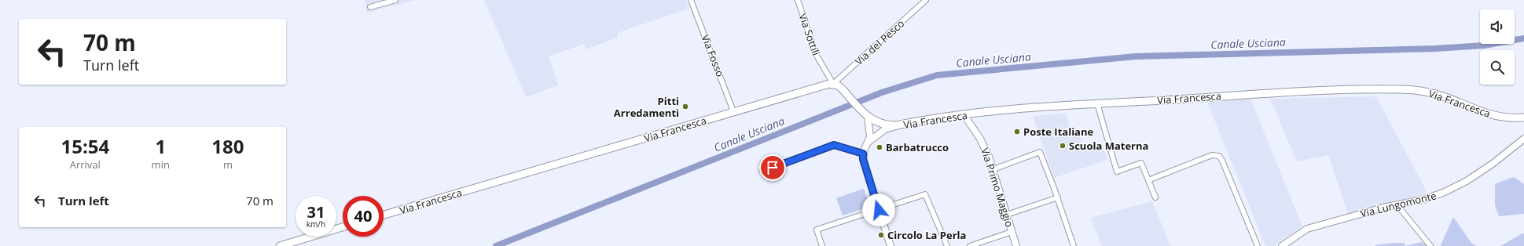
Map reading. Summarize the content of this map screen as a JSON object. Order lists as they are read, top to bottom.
{
  "streets": {
    "main road": ["Via Francesca"],
    "street": [
      "Via Sottili",
      "Via del Pesco",
      "Via Fosso",
      "Via Primo Maggio",
      "Via Lungomonte"
    ]
  },
  "crossings": [
    ["Via Sottili", "Via del Pesco"],
    ["Via Sottili", "Via Francesca"],
    ["Via del Pesco", "Via Francesca"],
    ["Via Fosso", "Via Francesca"],
    ["Via Francesca", "Via Primo Maggio"]
  ],
  "water": ["Canale Usciana"],
  "places": [
    "Pitti Arredamenti",
    "Poste Italiane",
    "Scuola Materna",
    "Barbatrucco",
    "Circolo La Perla"
  ],
  "page": {
    "turn": ["70 m", "Turn left"],
    "eta": [
      "15:54",
      "Arrival",
      "1",
      "min",
      "180",
      "m"
    ],
    "list": [
      {
        "name": "Turn left",
        "value": "70 m"
      }
    ],
    "speed": "31 km/h",
    "limit": "40"
  }
}
